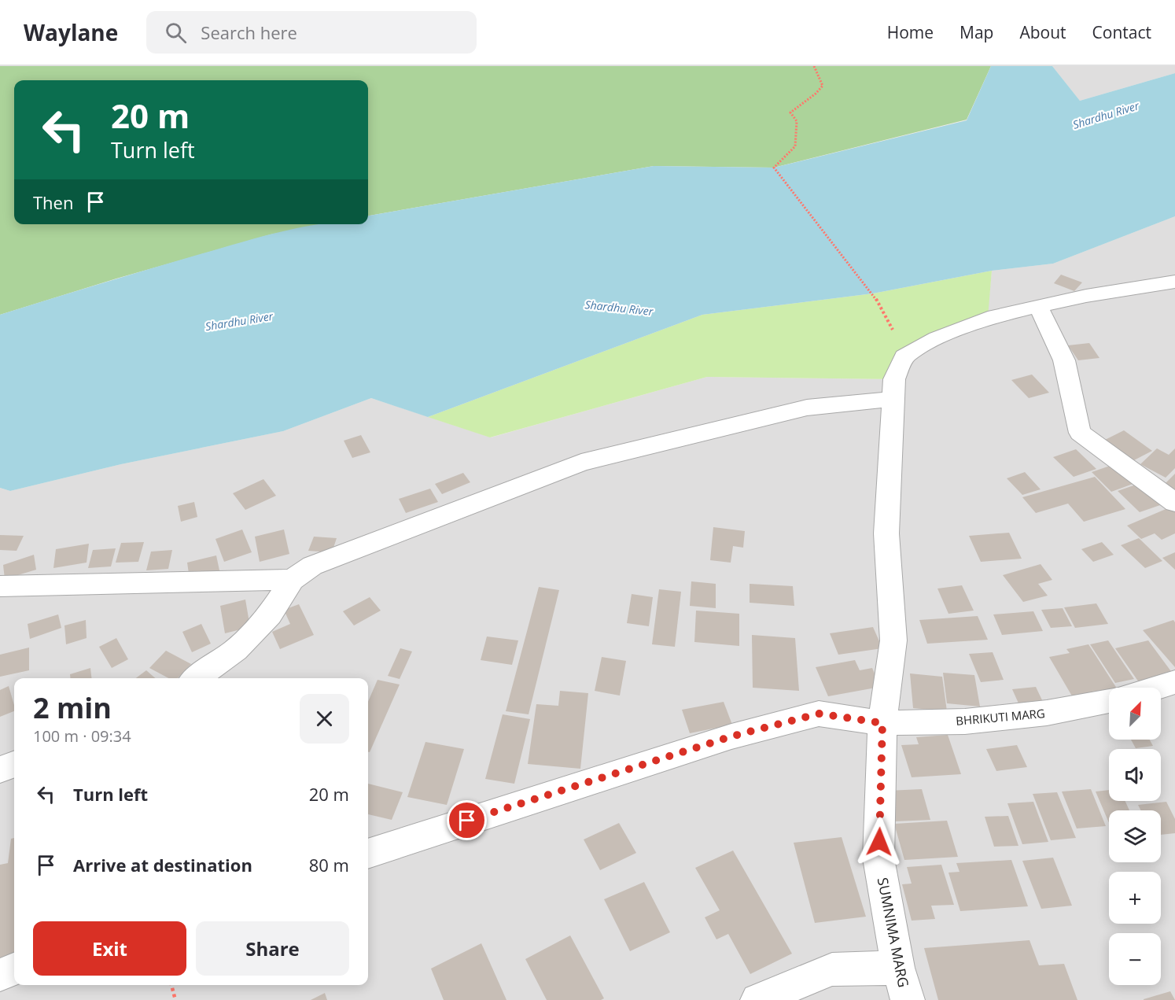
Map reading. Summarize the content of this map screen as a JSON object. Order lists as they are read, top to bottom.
{
  "streets": {
    "street": ["BHRIKUTI MARG", "SUMNIMA MARG"]
  },
  "crossings": [
    ["BHRIKUTI MARG", "SUMNIMA MARG"]
  ],
  "water": ["Shardhu River"],
  "north": "top right",
  "page": {
    "header": "Waylane",
    "search": "Search here",
    "nav": [
      "Home",
      "Map",
      "About",
      "Contact"
    ],
    "turn": ["20 m", "Turn left"],
    "then": "Then",
    "heading": ["2 min", "100 m · 09:34"],
    "map_buttons": ["+", "−"],
    "list": [
      {
        "name": "Turn left",
        "value": "20 m"
      },
      {
        "name": "Arrive at destination",
        "value": "80 m"
      }
    ],
    "buttons": ["Exit", "Share"]
  }
}
